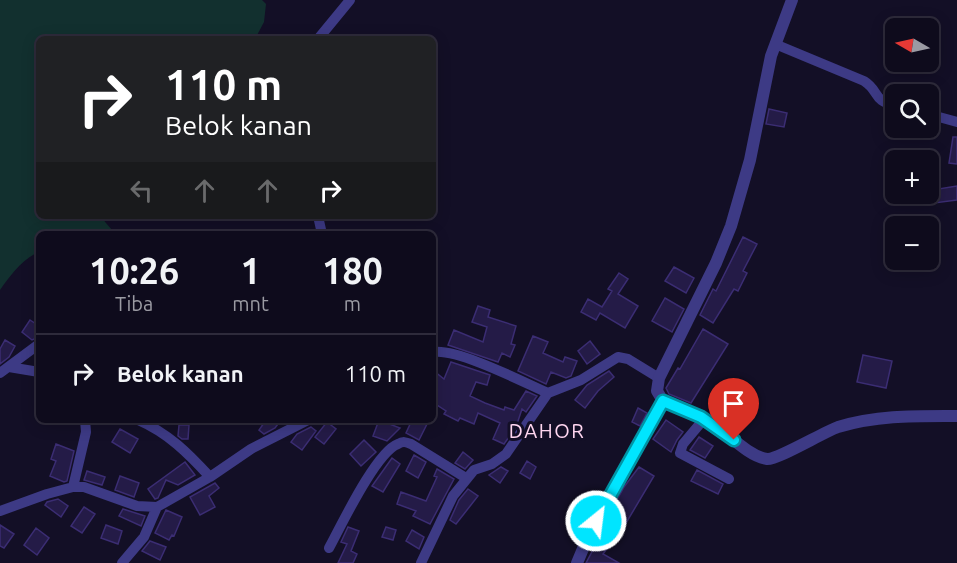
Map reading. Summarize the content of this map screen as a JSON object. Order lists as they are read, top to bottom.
{
  "districts": ["DAHOR"],
  "north": "left",
  "page": {
    "map_buttons": ["+", "−"],
    "turn": ["110 m", "Belok kanan"],
    "eta": [
      "10:26",
      "Tiba",
      "1",
      "mnt",
      "180",
      "m"
    ],
    "list": [
      {
        "name": "Belok kanan",
        "value": "110 m"
      }
    ]
  }
}
